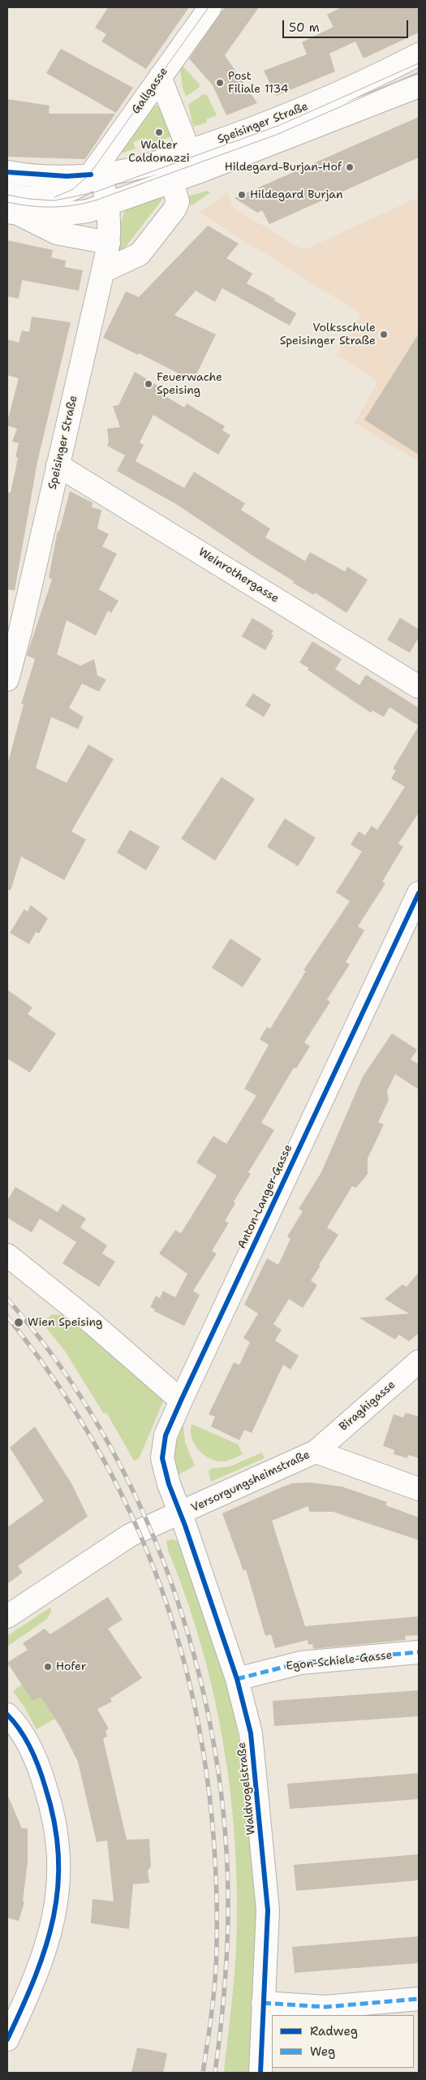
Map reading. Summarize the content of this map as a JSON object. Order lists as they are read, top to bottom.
{
  "streets": {
    "street": [
      "Gallgasse",
      "Speisinger Straße",
      "Weinrothergasse",
      "Anton-Langer-Gasse",
      "Biraghigasse",
      "Versorgungsheimstraße",
      "Egon-Schiele-Gasse",
      "Waldvogelstraße"
    ]
  },
  "crossings": [
    ["Gallgasse", "Speisinger Straße"],
    ["Speisinger Straße", "Weinrothergasse"],
    ["Anton-Langer-Gasse", "Versorgungsheimstraße"],
    ["Anton-Langer-Gasse", "Waldvogelstraße"],
    ["Biraghigasse", "Versorgungsheimstraße"],
    ["Versorgungsheimstraße", "Waldvogelstraße"],
    ["Egon-Schiele-Gasse", "Waldvogelstraße"]
  ],
  "places": [
    "Post Filiale 1134",
    "Walter Caldonazzi",
    "Hildegard-Burjan-Hof",
    "Hildegard Burjan",
    "Volksschule Speisinger Straße",
    "Feuerwache Speising",
    "Wien Speising",
    "Hofer"
  ],
  "legend": ["Radweg", "Weg"],
  "scale_bar": "50 m"
}
